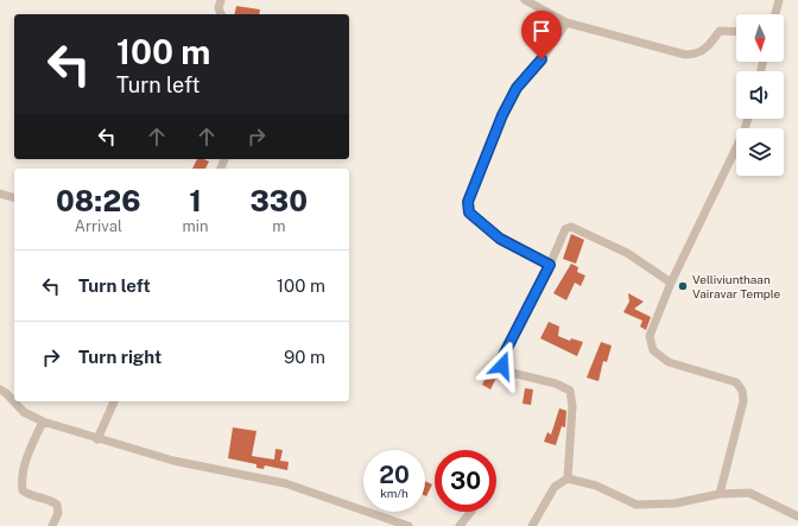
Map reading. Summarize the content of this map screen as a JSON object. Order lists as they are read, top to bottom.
{
  "places": ["Velliviunthaan Vairavar Temple"],
  "north": "bottom",
  "page": {
    "turn": ["100 m", "Turn left"],
    "eta": [
      "08:26",
      "Arrival",
      "1",
      "min",
      "330",
      "m"
    ],
    "list": [
      {
        "name": "Turn left",
        "value": "100 m"
      },
      {
        "name": "Turn right",
        "value": "90 m"
      }
    ],
    "speed": "20 km/h",
    "limit": "30"
  }
}
